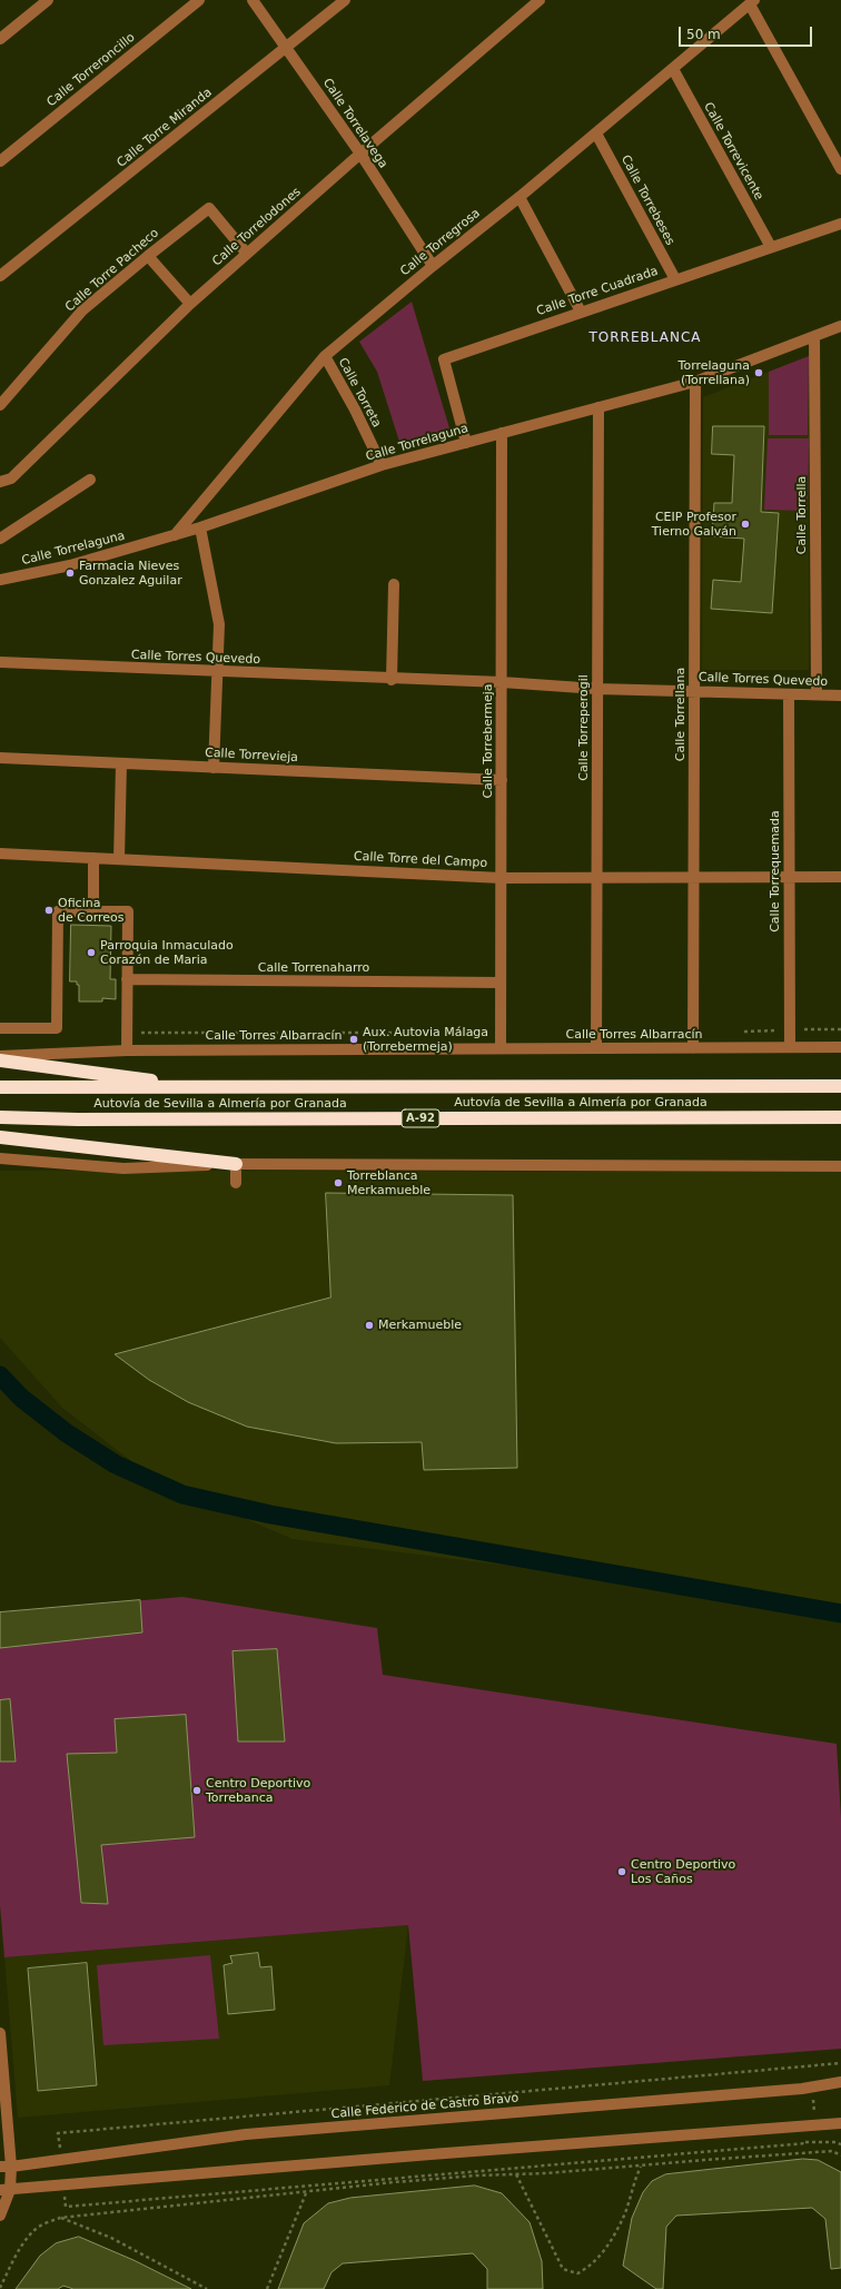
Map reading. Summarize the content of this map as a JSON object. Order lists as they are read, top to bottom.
{
  "streets": {
    "highway": ["Autovía de Sevilla a Almería por Granada", "A-92"],
    "street": [
      "Calle Torreroncillo",
      "Calle Torrelavega",
      "Calle Torre Miranda",
      "Calle Torrevicente",
      "Calle Torrebeses",
      "Calle Torrelodones",
      "Calle Torregrosa",
      "Calle Torre Pacheco",
      "Calle Torre Cuadrada",
      "Calle Torreta",
      "Calle Torrelaguna",
      "Calle Torrella",
      "Calle Torres Quevedo",
      "Calle Torrellana",
      "Calle Torreperogil",
      "Calle Torrebermeja",
      "Calle Torrevieja",
      "Calle Torre del Campo",
      "Calle Torrequemada",
      "Calle Torrenaharro",
      "Calle Torres Albarracín",
      "Calle Federico de Castro Bravo"
    ]
  },
  "crossings": [
    ["Calle Torrelavega", "Calle Torre Miranda"],
    ["Calle Torrelavega", "Calle Torrelodones"],
    ["Calle Torrelavega", "Calle Torregrosa"],
    ["Calle Torrevicente", "Calle Torregrosa"],
    ["Calle Torrevicente", "Calle Torre Cuadrada"],
    ["Calle Torrebeses", "Calle Torregrosa"],
    ["Calle Torrebeses", "Calle Torre Cuadrada"],
    ["Calle Torrelodones", "Calle Torre Pacheco"],
    ["Calle Torregrosa", "Calle Torreta"],
    ["Calle Torregrosa", "Calle Torrelaguna"],
    ["Calle Torre Cuadrada", "Calle Torrelaguna"],
    ["Calle Torreta", "Calle Torrelaguna"],
    ["Calle Torrelaguna", "Calle Torrella"],
    ["Calle Torrelaguna", "Calle Torrellana"],
    ["Calle Torrelaguna", "Calle Torreperogil"],
    ["Calle Torrelaguna", "Calle Torrebermeja"],
    ["Calle Torrella", "Calle Torres Quevedo"],
    ["Calle Torres Quevedo", "Calle Torrellana"],
    ["Calle Torres Quevedo", "Calle Torreperogil"],
    ["Calle Torres Quevedo", "Calle Torrebermeja"],
    ["Calle Torres Quevedo", "Calle Torrequemada"],
    ["Calle Torrellana", "Calle Torre del Campo"],
    ["Calle Torrellana", "Calle Torres Albarracín"],
    ["Calle Torreperogil", "Calle Torre del Campo"],
    ["Calle Torreperogil", "Calle Torres Albarracín"],
    ["Calle Torrebermeja", "Calle Torrevieja"],
    ["Calle Torrebermeja", "Calle Torre del Campo"],
    ["Calle Torrebermeja", "Calle Torrenaharro"],
    ["Calle Torrebermeja", "Calle Torres Albarracín"],
    ["Calle Torre del Campo", "Calle Torrequemada"],
    ["Calle Torrequemada", "Calle Torres Albarracín"]
  ],
  "districts": ["TORREBLANCA"],
  "places": [
    "Torrelaguna (Torrellana)",
    "CEIP Profesor Tierno Galván",
    "Farmacia Nieves Gonzalez Aguilar",
    "Oficina de Correos",
    "Parroquia Inmaculado Corazón de Maria",
    "Aux. Autovia Málaga (Torrebermeja)",
    "Torreblanca Merkamueble",
    "Merkamueble",
    "Centro Deportivo Torrebanca",
    "Centro Deportivo Los Caños"
  ],
  "scale_bar": "50 m"
}
